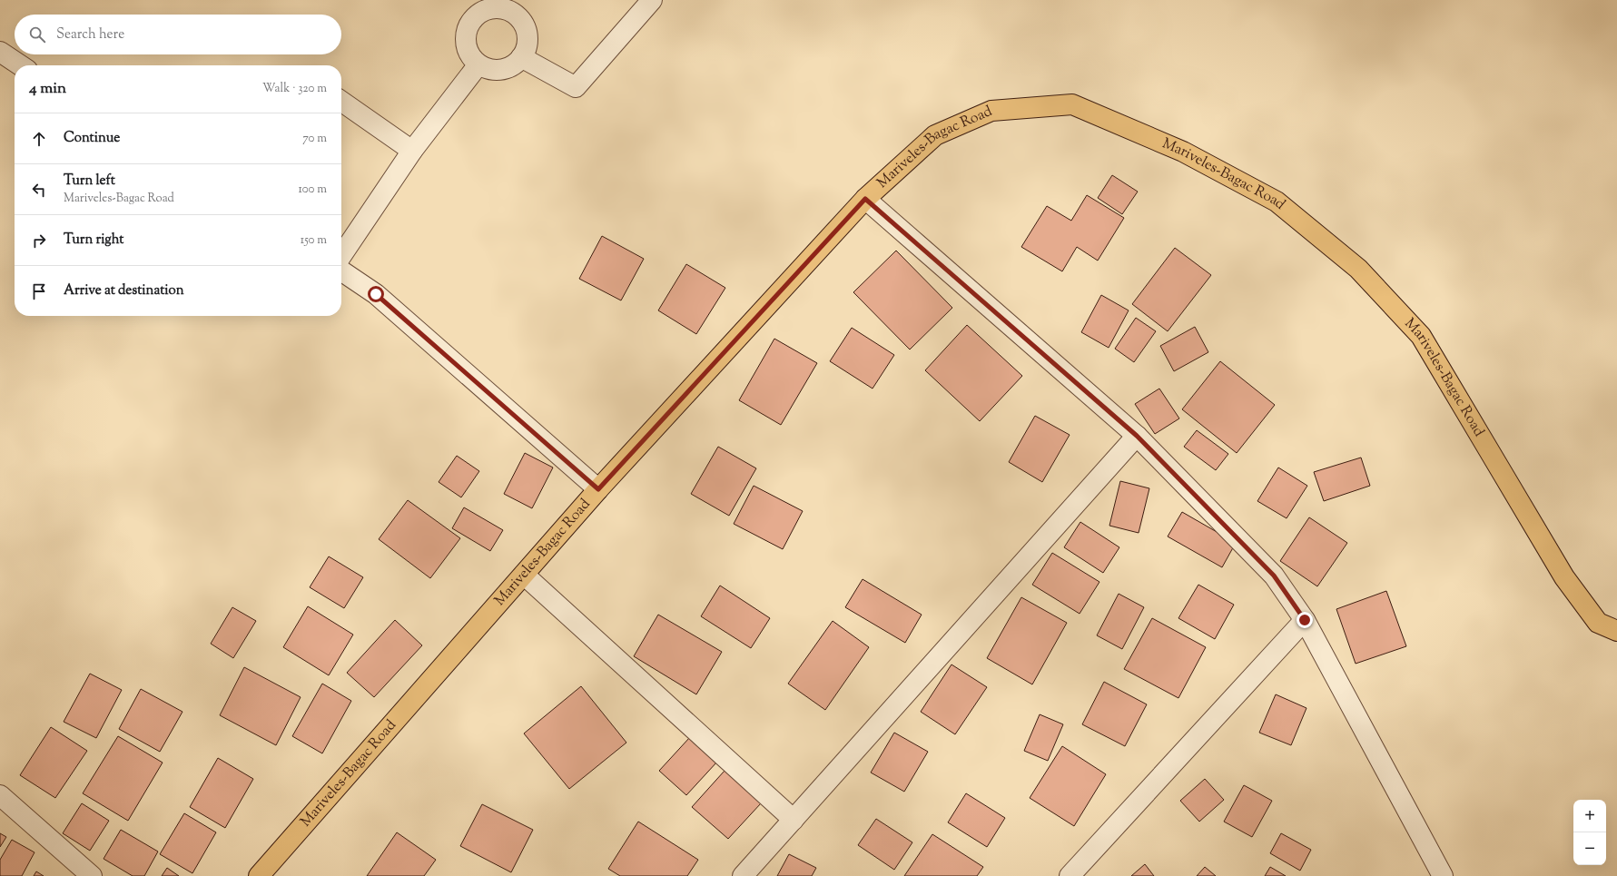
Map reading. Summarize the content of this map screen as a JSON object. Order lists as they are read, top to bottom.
{
  "streets": {
    "main road": ["Mariveles-Bagac Road"]
  },
  "page": {
    "search": "Search here",
    "heading": ["4 min", "Walk · 320 m"],
    "list": [
      ["Continue", "70 m"],
      ["Turn left", "Mariveles-Bagac Road", "100 m"],
      ["Turn right", "150 m"],
      "Arrive at destination"
    ],
    "map_buttons": ["+", "−"]
  }
}
